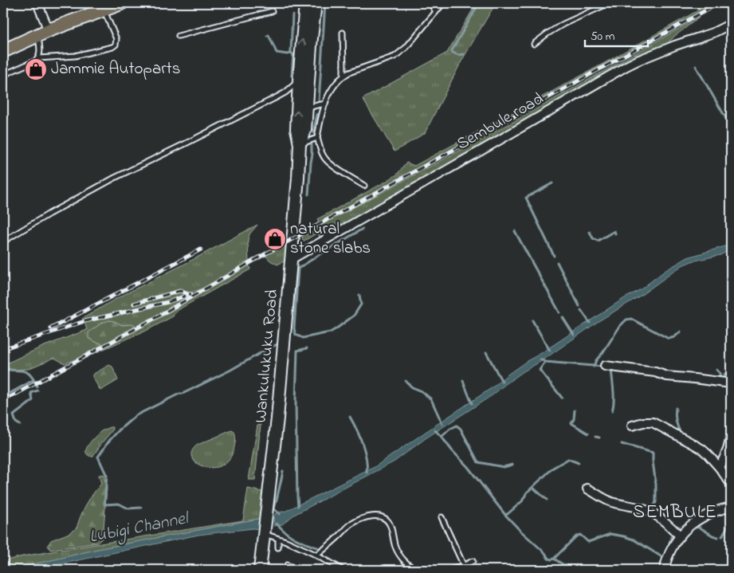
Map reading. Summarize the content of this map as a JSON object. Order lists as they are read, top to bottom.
{
  "streets": {
    "main road": ["Wankulukuku Road"],
    "street": ["Sembule road"]
  },
  "crossings": [
    ["Sembule road", "Wankulukuku Road"]
  ],
  "districts": ["SEMBULE"],
  "water": ["Lubigi Channel"],
  "places": {
    "shop": ["Jammie Autoparts", "natural stone slabs"]
  },
  "scale_bar": "50 m"
}
